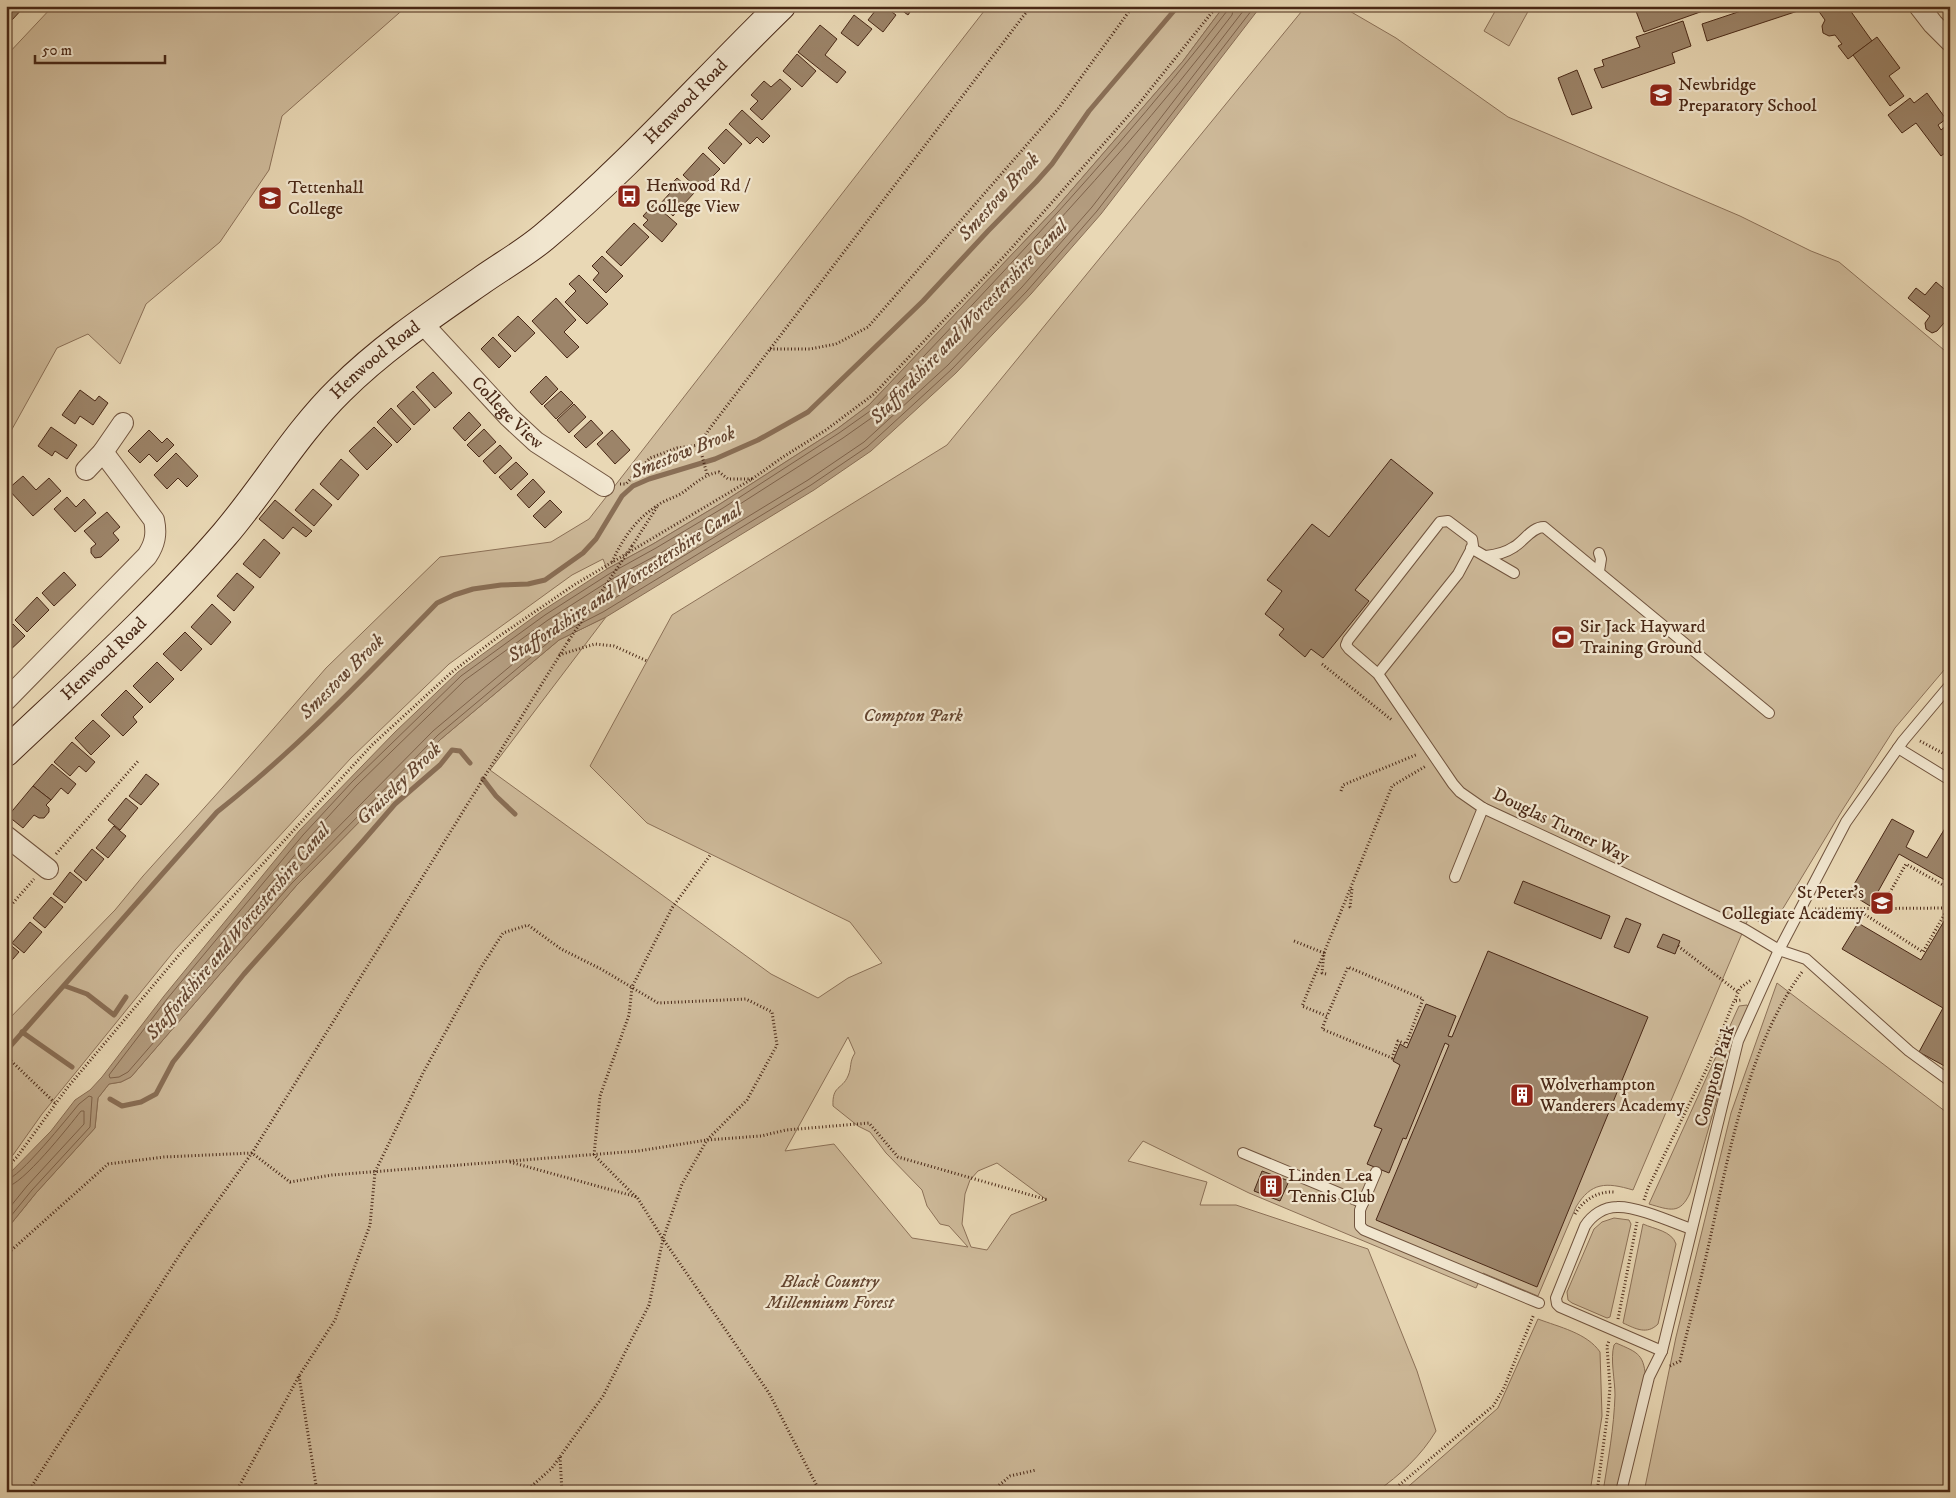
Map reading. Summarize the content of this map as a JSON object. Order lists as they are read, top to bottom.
{
  "streets": {
    "main road": ["Henwood Road"],
    "street": ["College View"],
    "lane": ["Douglas Turner Way", "Compton Park"]
  },
  "crossings": [
    ["Henwood Road", "College View"],
    ["Douglas Turner Way", "Compton Park"]
  ],
  "water": ["Smestow Brook", "Staffordshire and Worcestershire Canal", "Graiseley Brook"],
  "parks": ["Compton Park", "Black Country Millennium Forest"],
  "places": {
    "school or university": ["Newbridge Preparatory School", "Tettenhall College", "St Peter's Collegiate Academy"],
    "bus stop": ["Henwood Rd / College View"],
    "sports": ["Sir Jack Hayward Training Ground"],
    "building": ["Wolverhampton Wanderers Academy", "Linden Lea Tennis Club"]
  },
  "scale_bar": "50 m"
}
